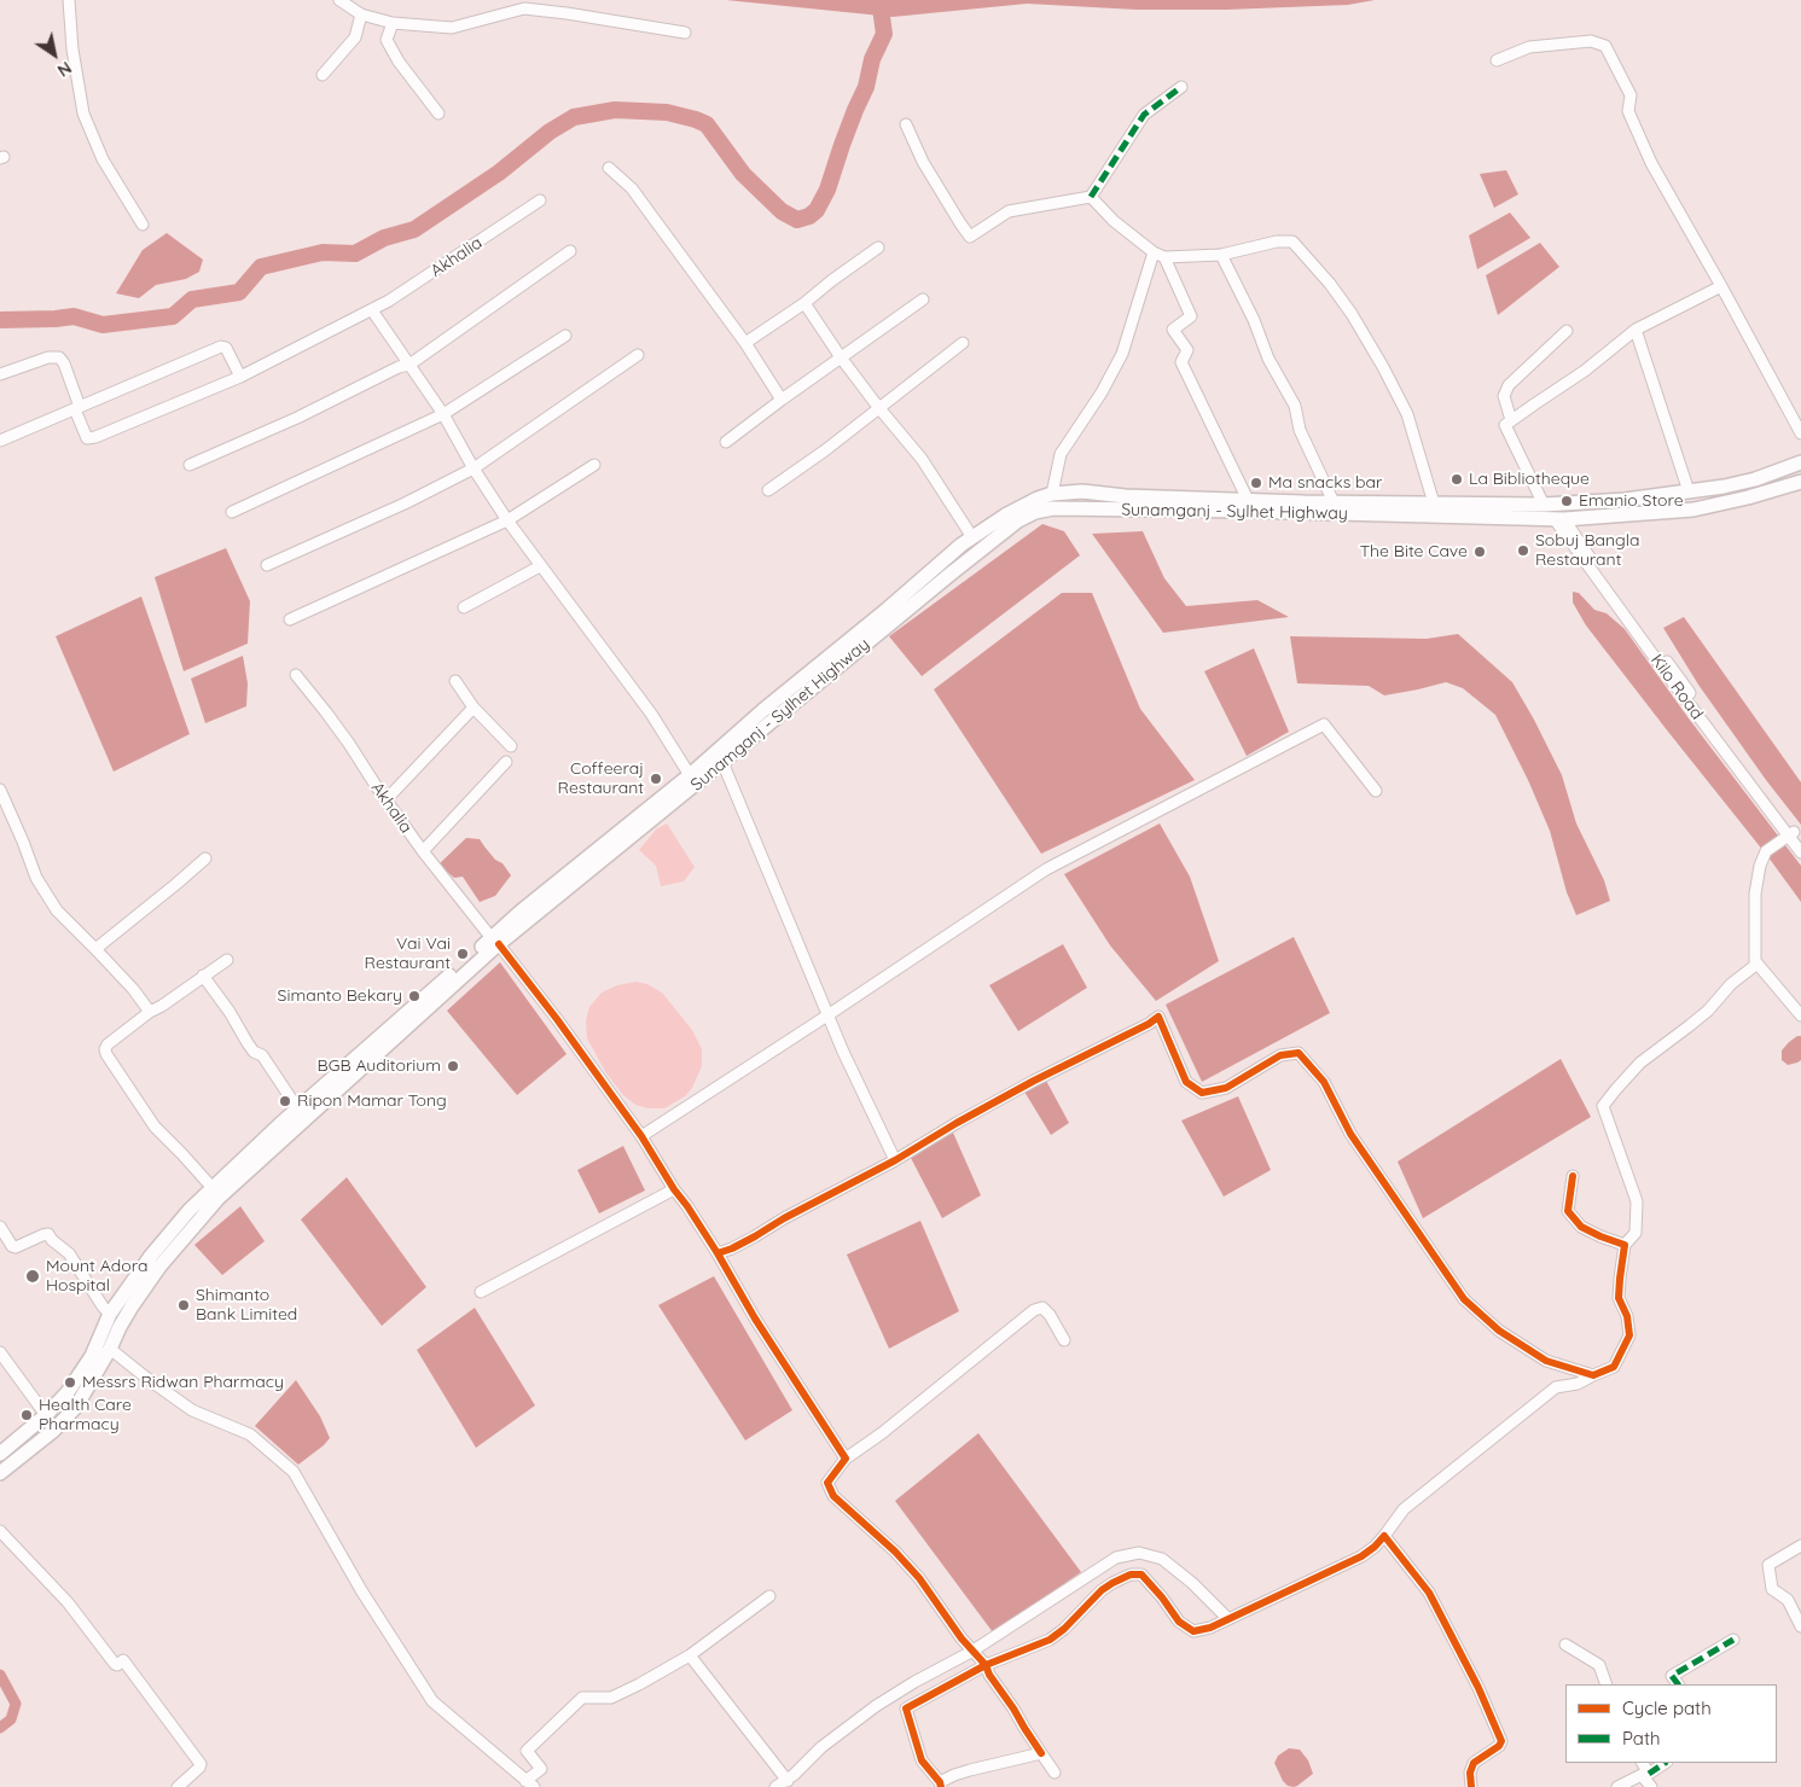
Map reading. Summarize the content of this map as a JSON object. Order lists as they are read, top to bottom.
{
  "streets": {
    "main road": ["Sunamganj - Sylhet Highway"],
    "street": ["Akhalia", "Kilo Road"]
  },
  "crossings": [
    ["Akhalia", "Sunamganj - Sylhet Highway"],
    ["Sunamganj - Sylhet Highway", "Kilo Road"]
  ],
  "places": [
    "La Bibliotheque",
    "Ma snacks bar",
    "Emanio Store",
    "Sobuj Bangla Restaurant",
    "The Bite Cave",
    "Coffeeraj Restaurant",
    "Vai Vai Restaurant",
    "Simanto Bekary",
    "BGB Auditorium",
    "Ripon Mamar Tong",
    "Mount Adora Hospital",
    "Shimanto Bank Limited",
    "Messrs Ridwan Pharmacy",
    "Health Care Pharmacy"
  ],
  "legend": ["Cycle path", "Path"],
  "north": "bottom right"
}
